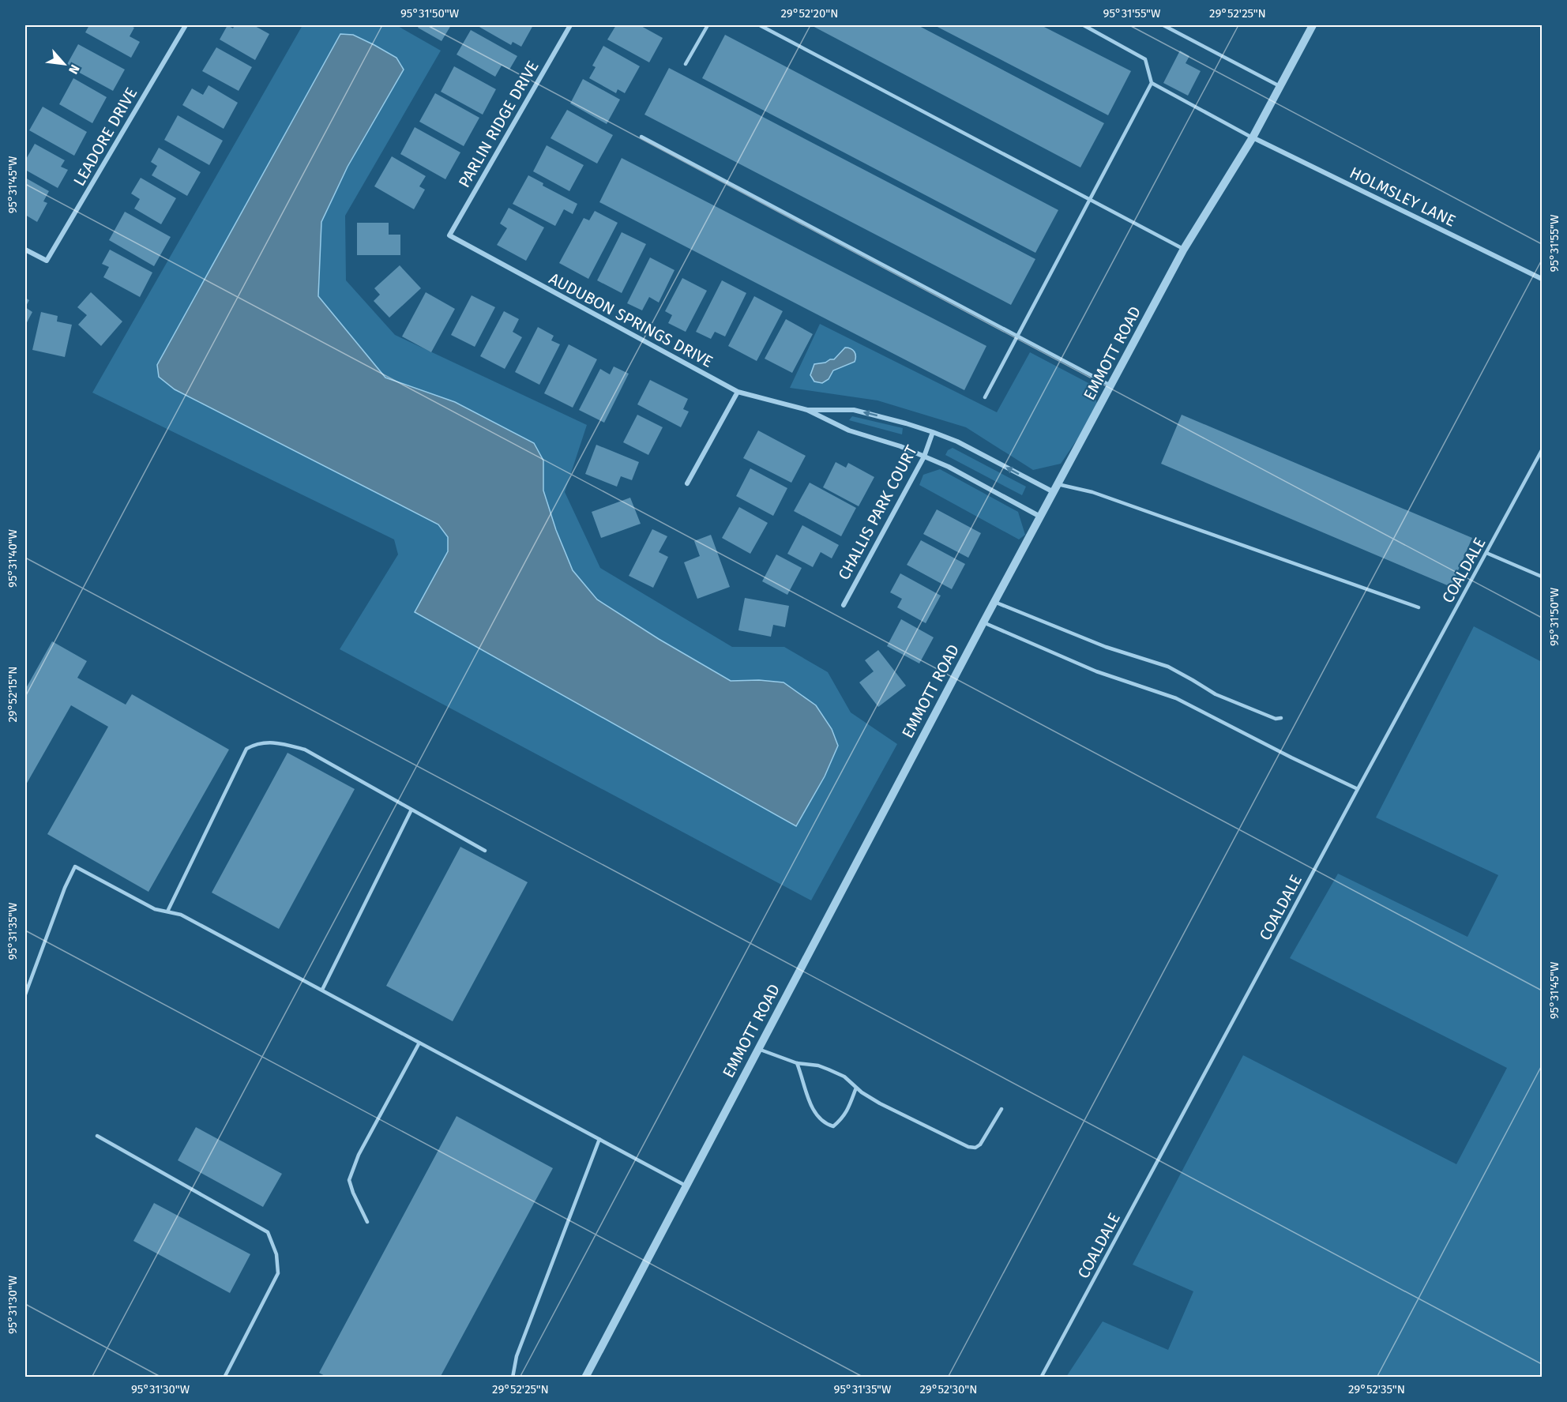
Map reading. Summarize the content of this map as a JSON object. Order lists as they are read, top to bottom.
{
  "streets": {
    "street": [
      "PARLIN RIDGE DRIVE",
      "LEADORE DRIVE",
      "HOLMSLEY LANE",
      "AUDUBON SPRINGS DRIVE",
      "EMMOTT ROAD",
      "CHALLIS PARK COURT"
    ],
    "lane": ["COALDALE"]
  },
  "crossings": [
    ["PARLIN RIDGE DRIVE", "AUDUBON SPRINGS DRIVE"],
    ["HOLMSLEY LANE", "EMMOTT ROAD"],
    ["AUDUBON SPRINGS DRIVE", "EMMOTT ROAD"],
    ["AUDUBON SPRINGS DRIVE", "CHALLIS PARK COURT"]
  ],
  "north": "bottom right",
  "coordinates": [
    "95°31'50\"W",
    "29°52'20\"N",
    "95°31'55\"W",
    "29°52'25\"N",
    "95°31'45\"W",
    "95°31'40\"W",
    "29°52'15\"N",
    "95°31'35\"W",
    "95°31'30\"W",
    "29°52'30\"N",
    "29°52'35\"N"
  ]
}
